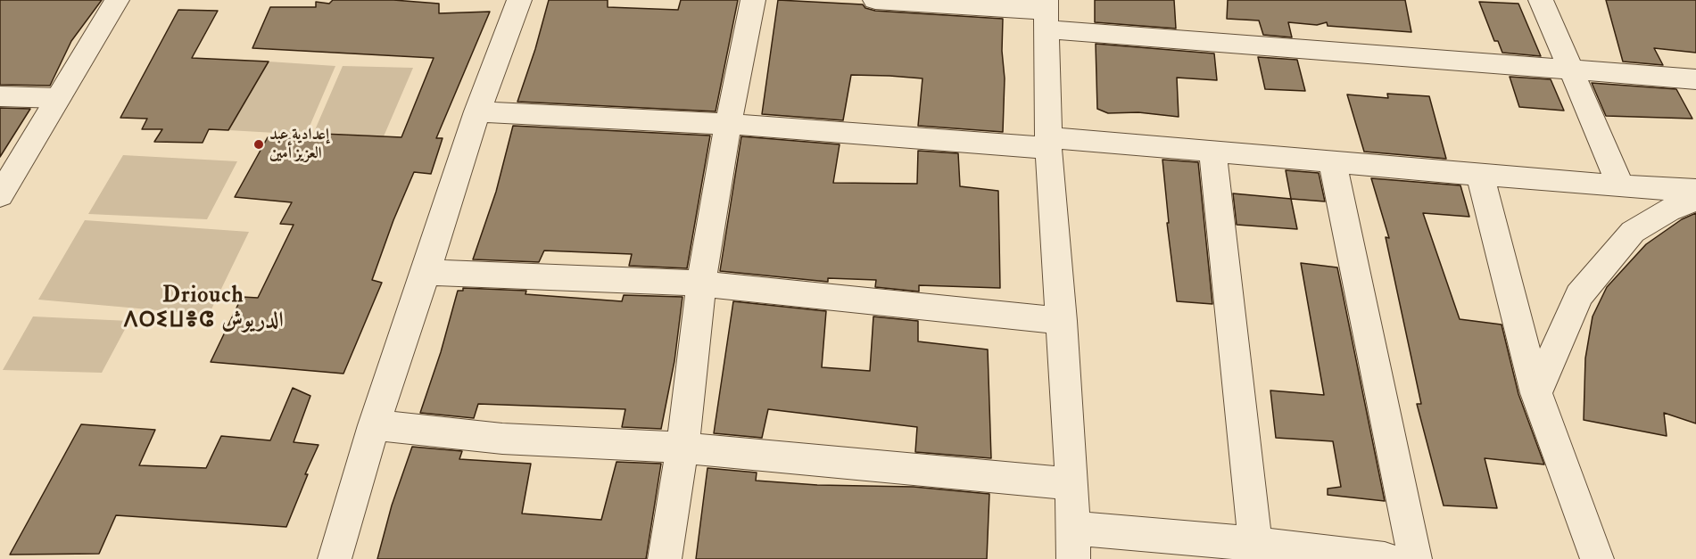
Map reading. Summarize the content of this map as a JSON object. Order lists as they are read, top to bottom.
{
  "districts": ["Driouch ⴷⵔⵉⵡⴻⵛ الدريوش"],
  "places": ["إعدادية عبد العزيز أمين"]
}
